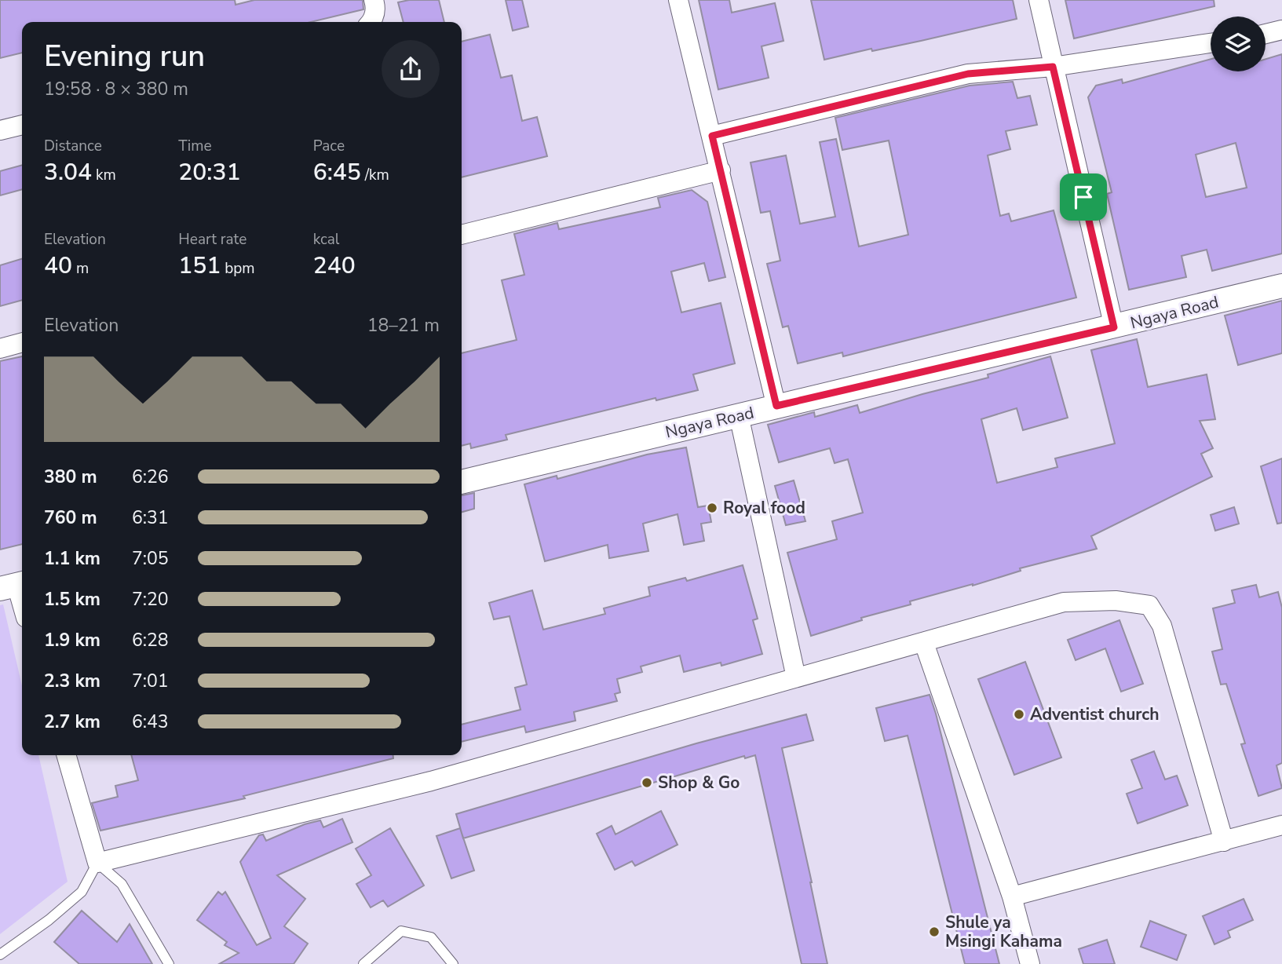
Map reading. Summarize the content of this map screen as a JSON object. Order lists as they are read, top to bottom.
{
  "streets": {
    "street": ["Ngaya Road"]
  },
  "places": [
    "Royal food",
    "Adventist church",
    "Shop & Go",
    "Shule ya Msingi Kahama"
  ],
  "page": {
    "heading": ["Evening run", "19:58 · 8 × 380 m"],
    "stats": [
      ["Distance", "3.04 km"],
      ["Time", "20:31"],
      ["Pace", "6:45 /km"],
      ["Elevation", "40 m"],
      ["Heart rate", "151 bpm"],
      ["kcal", "240"]
    ],
    "chart": ["Elevation", "18–21 m"],
    "list": [
      {
        "name": "380 m",
        "note": "6:26"
      },
      {
        "name": "760 m",
        "note": "6:31"
      },
      {
        "name": "1.1 km",
        "note": "7:05"
      },
      {
        "name": "1.5 km",
        "note": "7:20"
      },
      {
        "name": "1.9 km",
        "note": "6:28"
      },
      {
        "name": "2.3 km",
        "note": "7:01"
      },
      {
        "name": "2.7 km",
        "note": "6:43"
      }
    ]
  }
}
